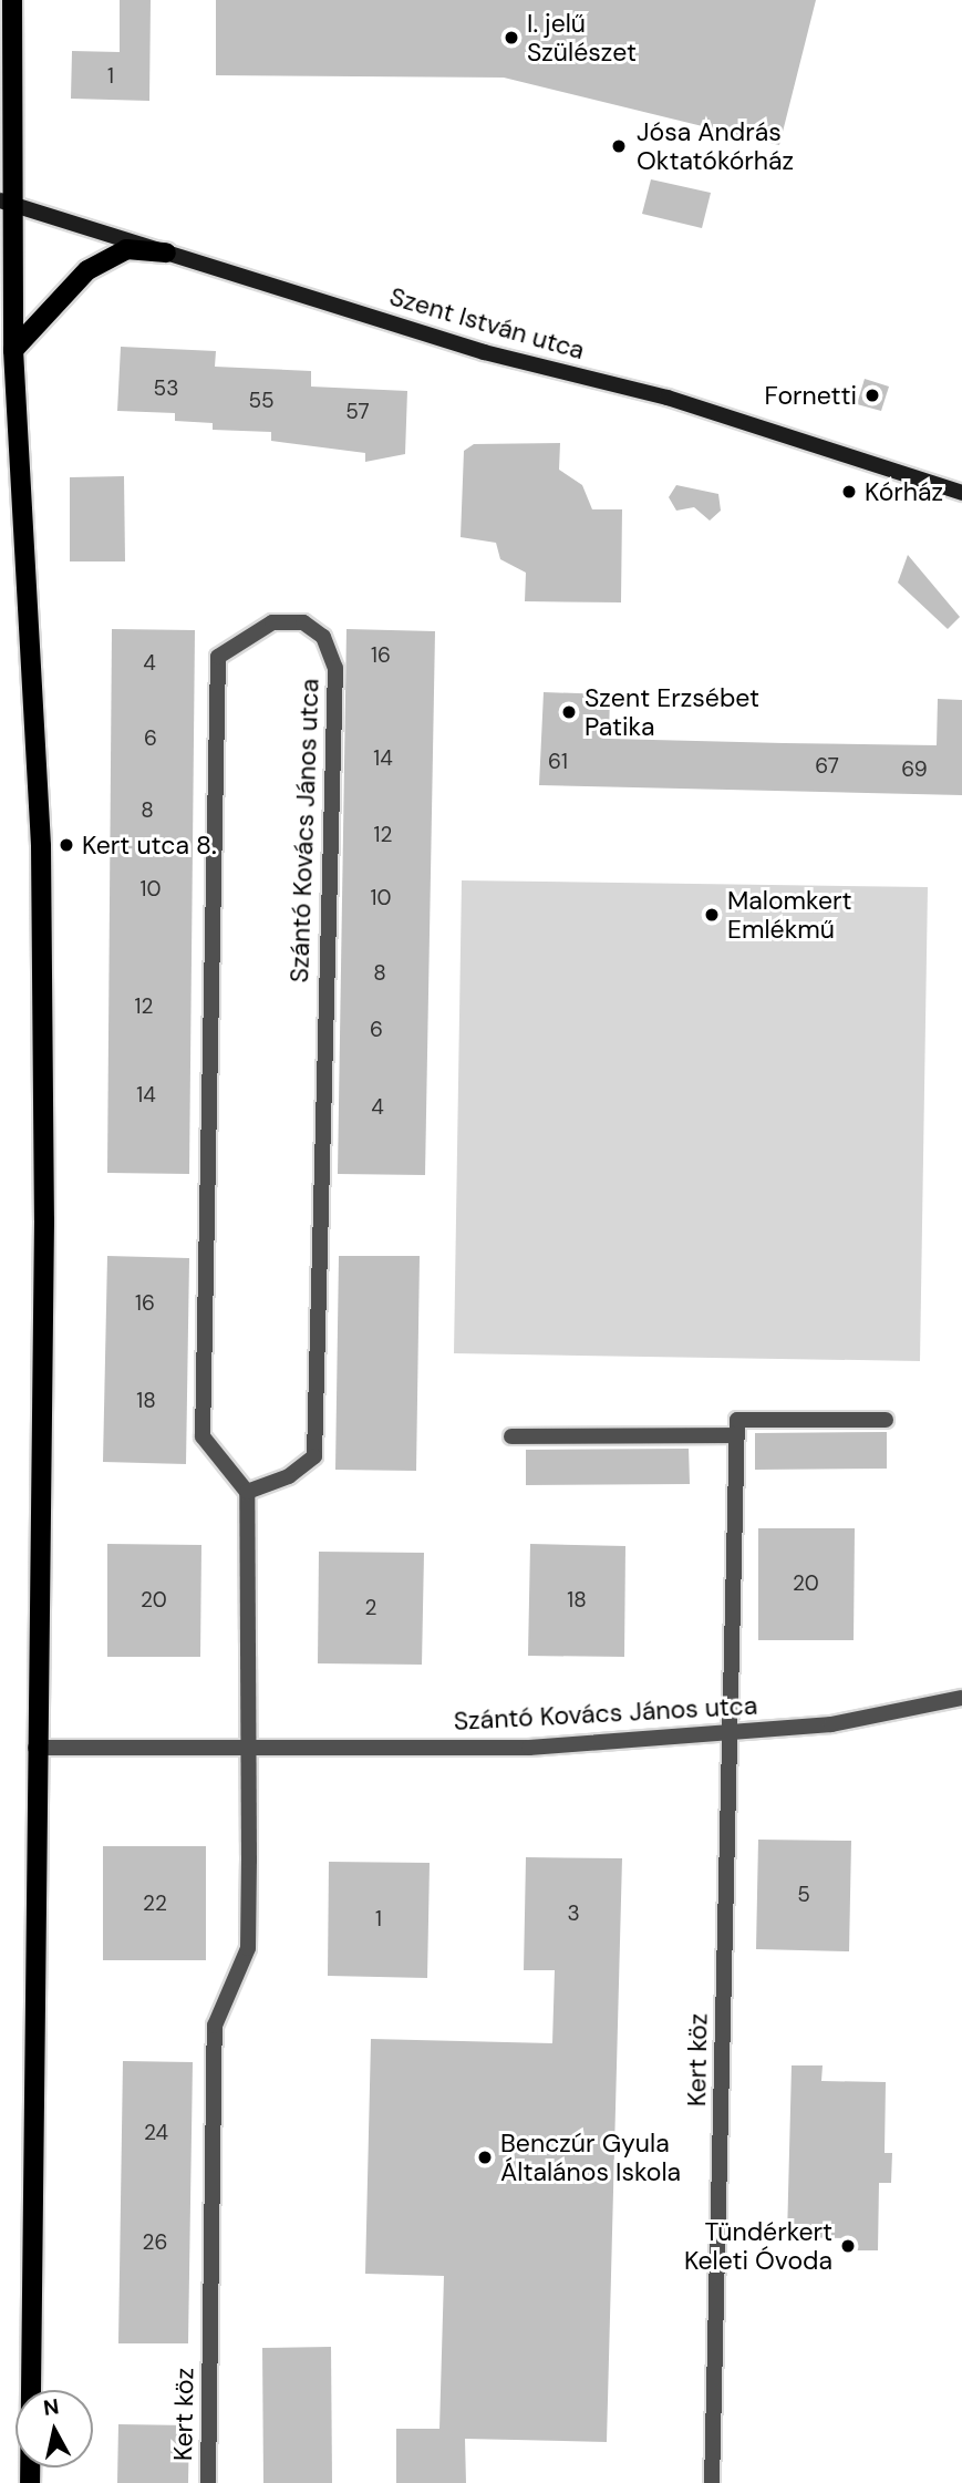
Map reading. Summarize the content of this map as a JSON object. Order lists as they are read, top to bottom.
{
  "streets": {
    "main road": ["Szent István utca"],
    "street": ["Szántó Kovács János utca", "Kert köz"]
  },
  "crossings": [
    ["Szántó Kovács János utca", "Kert köz"]
  ],
  "places": [
    "I. jelű Szülészet",
    "Jósa András Oktatókórház",
    "Fornetti",
    "Kórház",
    "Szent Erzsébet Patika",
    "Kert utca 8.",
    "Malomkert Emlékmű",
    "Benczúr Gyula Általános Iskola",
    "Tündérkert Keleti Óvoda"
  ],
  "house_numbers": [
    "1",
    "53",
    "55",
    "57",
    "16",
    "4",
    "6",
    "14",
    "61",
    "67",
    "69",
    "8",
    "12",
    "10",
    "10",
    "8",
    "12",
    "6",
    "14",
    "4",
    "16",
    "18",
    "20",
    "20",
    "18",
    "2",
    "5",
    "22",
    "3",
    "1",
    "24",
    "26"
  ],
  "north": "top"
}
